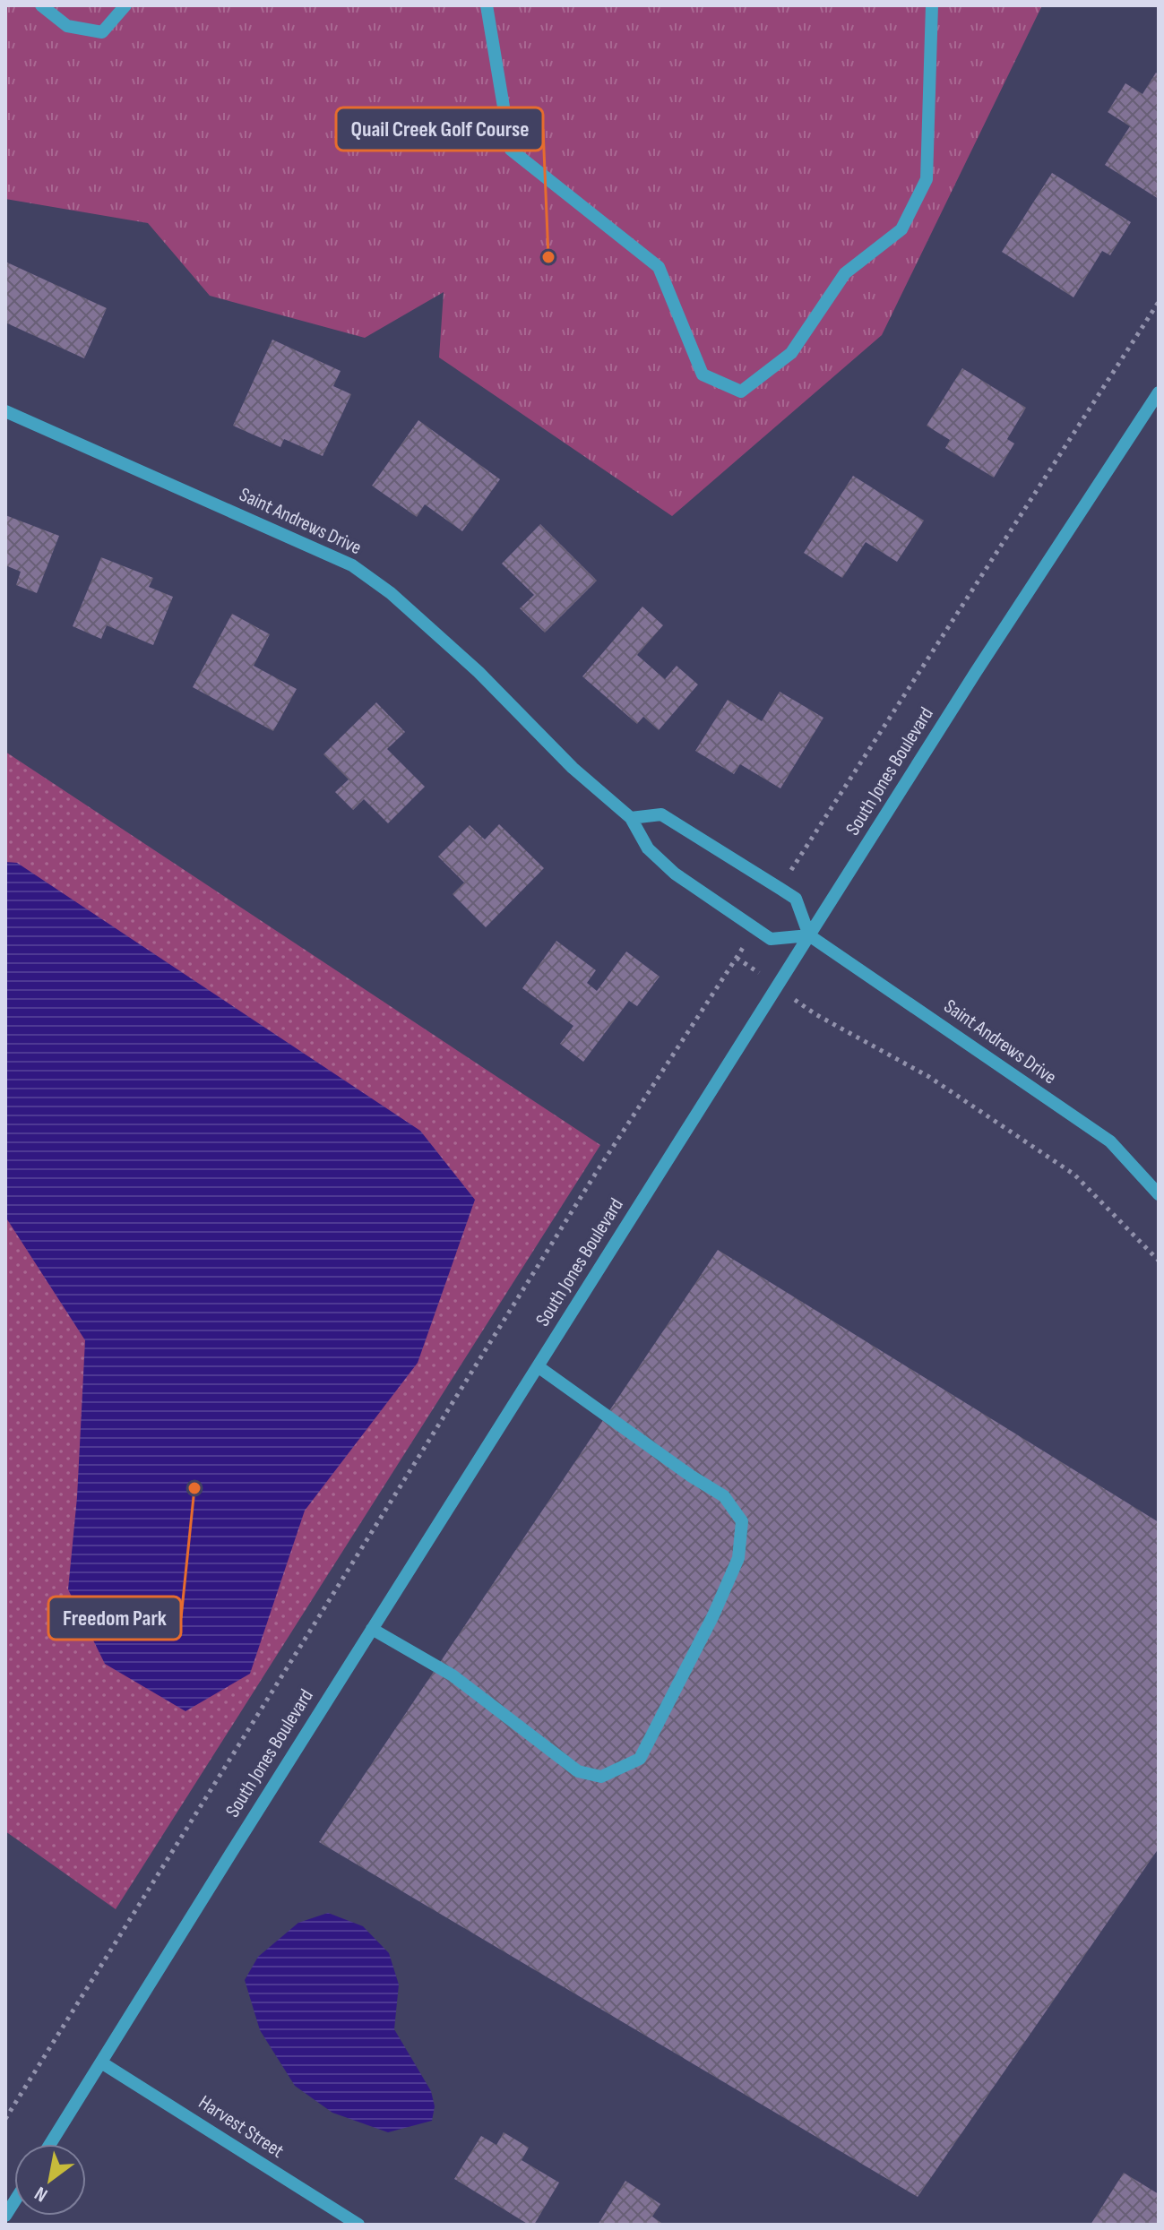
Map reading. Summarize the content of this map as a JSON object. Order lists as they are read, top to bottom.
{
  "streets": {
    "street": ["Saint Andrews Drive", "South Jones Boulevard", "Harvest Street"]
  },
  "crossings": [
    ["Saint Andrews Drive", "South Jones Boulevard"],
    ["South Jones Boulevard", "Harvest Street"]
  ],
  "places": ["Quail Creek Golf Course", "Freedom Park"],
  "north": "bottom left"
}
